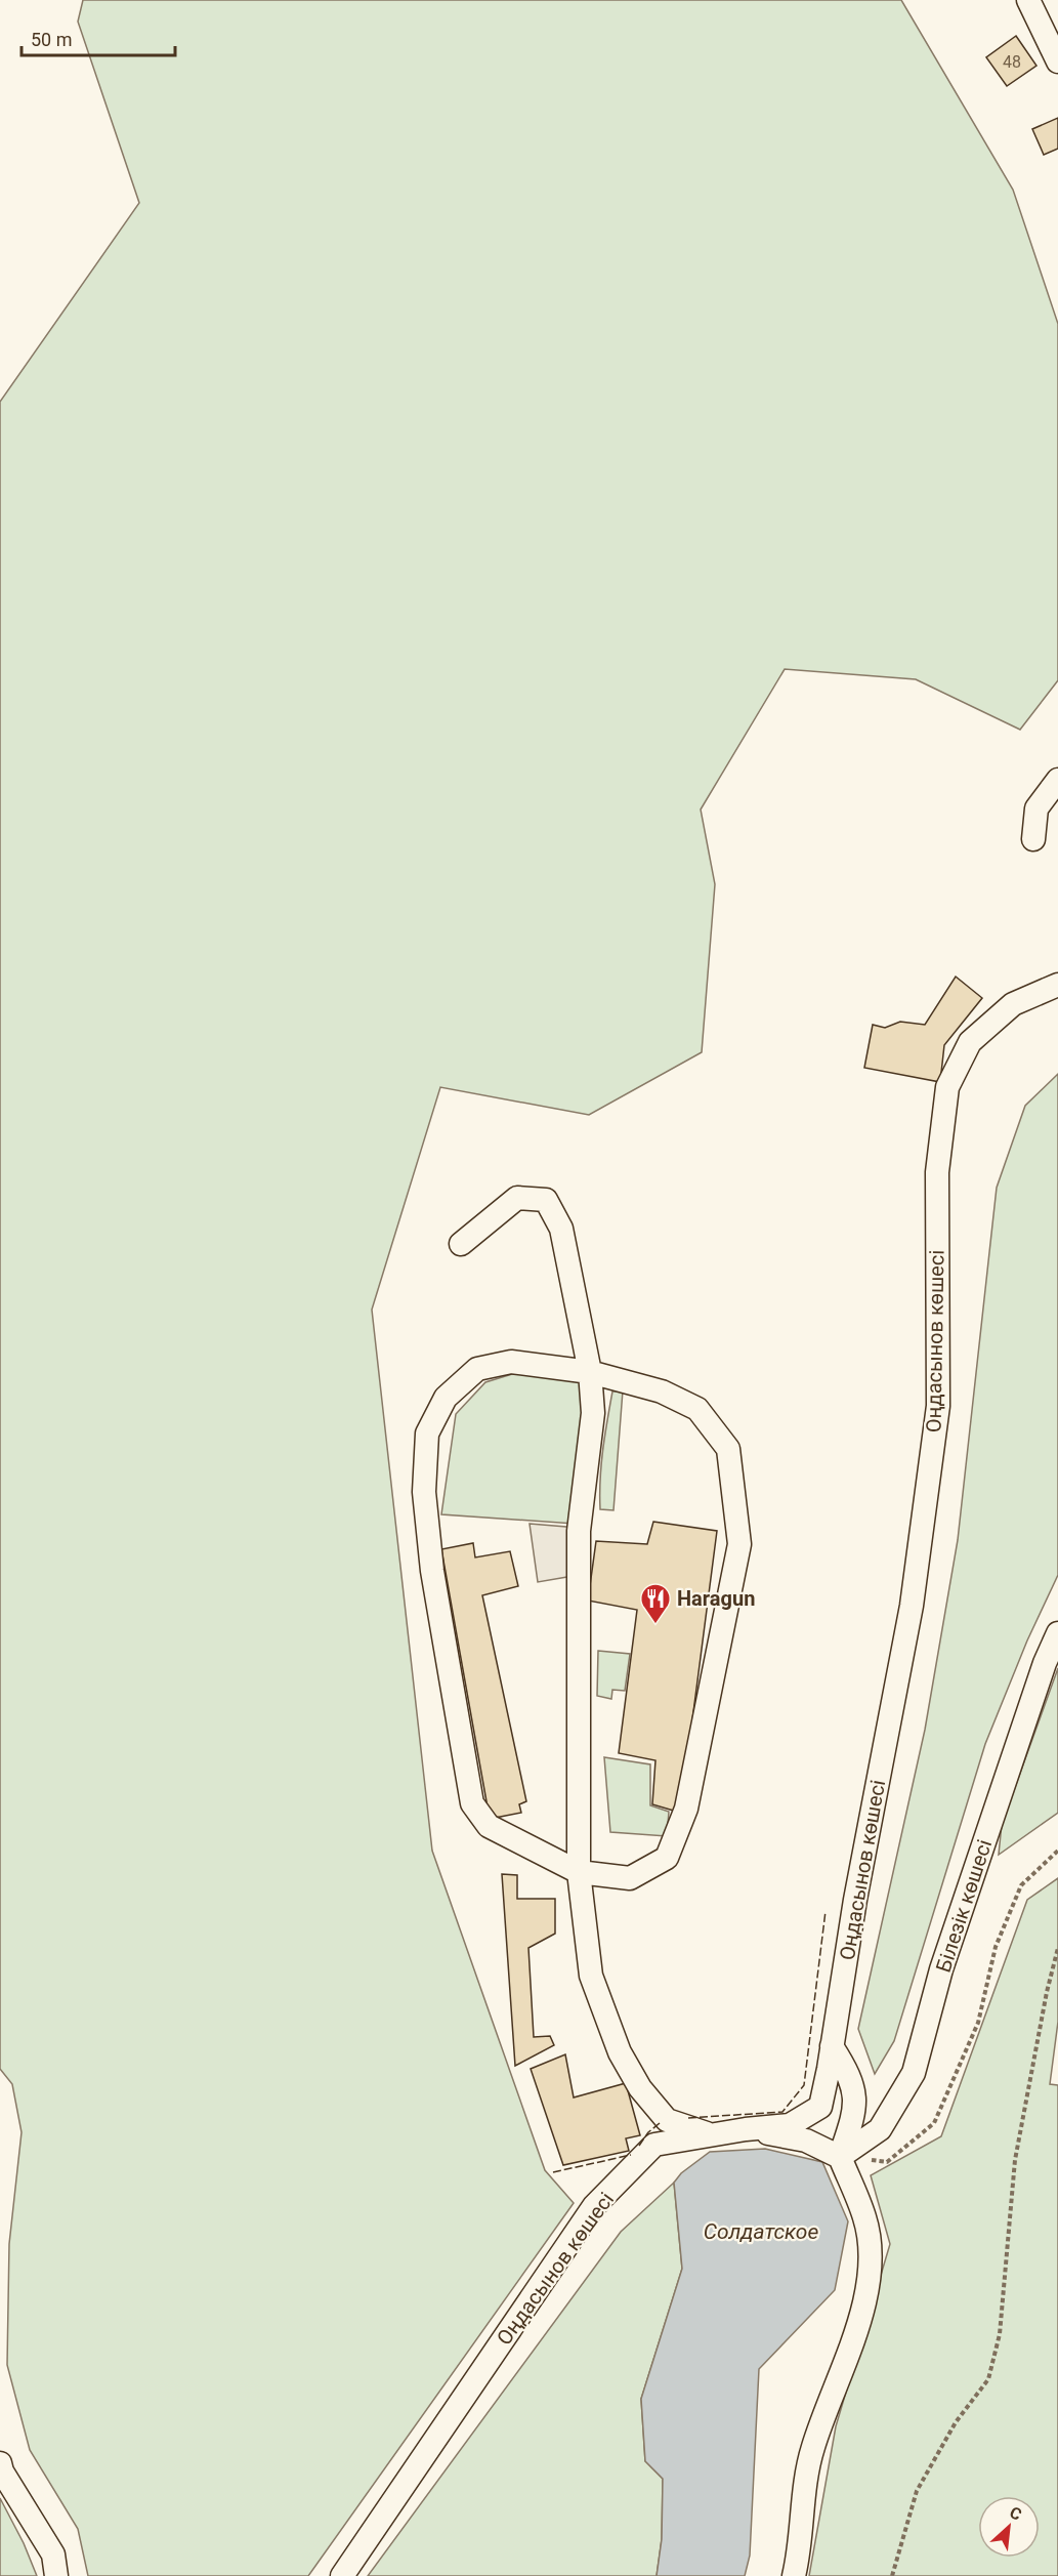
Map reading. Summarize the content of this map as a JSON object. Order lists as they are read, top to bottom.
{
  "streets": {
    "street": ["Оңдасынов көшесі", "Білезік көшесі"]
  },
  "water": ["Солдатское"],
  "places": {
    "restaurant": ["Haragun"]
  },
  "house_numbers": ["48"],
  "scale_bar": "50 m",
  "north": "top right"
}
